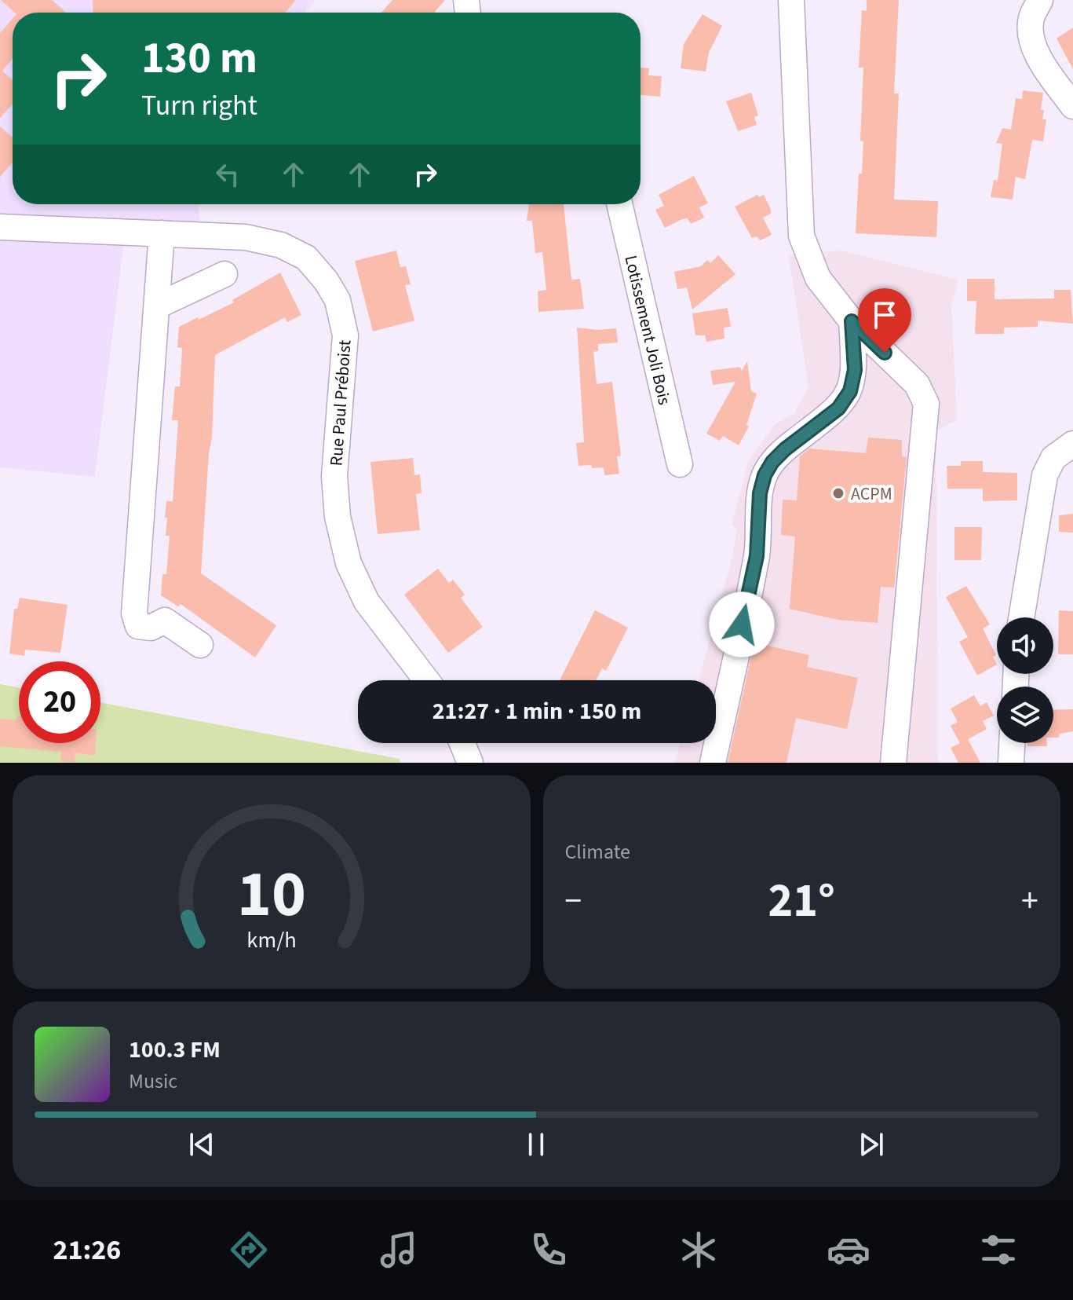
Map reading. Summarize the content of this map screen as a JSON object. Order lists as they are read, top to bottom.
{
  "streets": {
    "street": ["Lotissement Joli Bois", "Rue Paul Préboist"]
  },
  "places": ["ACPM"],
  "page": {
    "turn": ["130 m", "Turn right"],
    "limit": "20",
    "trip": "21:27 · 1 min · 150 m",
    "tile": "Climate",
    "heat": ["−", "21°", "+"],
    "song": ["100.3 FM", "Music"],
    "tabs": "21:26",
    "gauge": ["10", "km/h"]
  }
}
